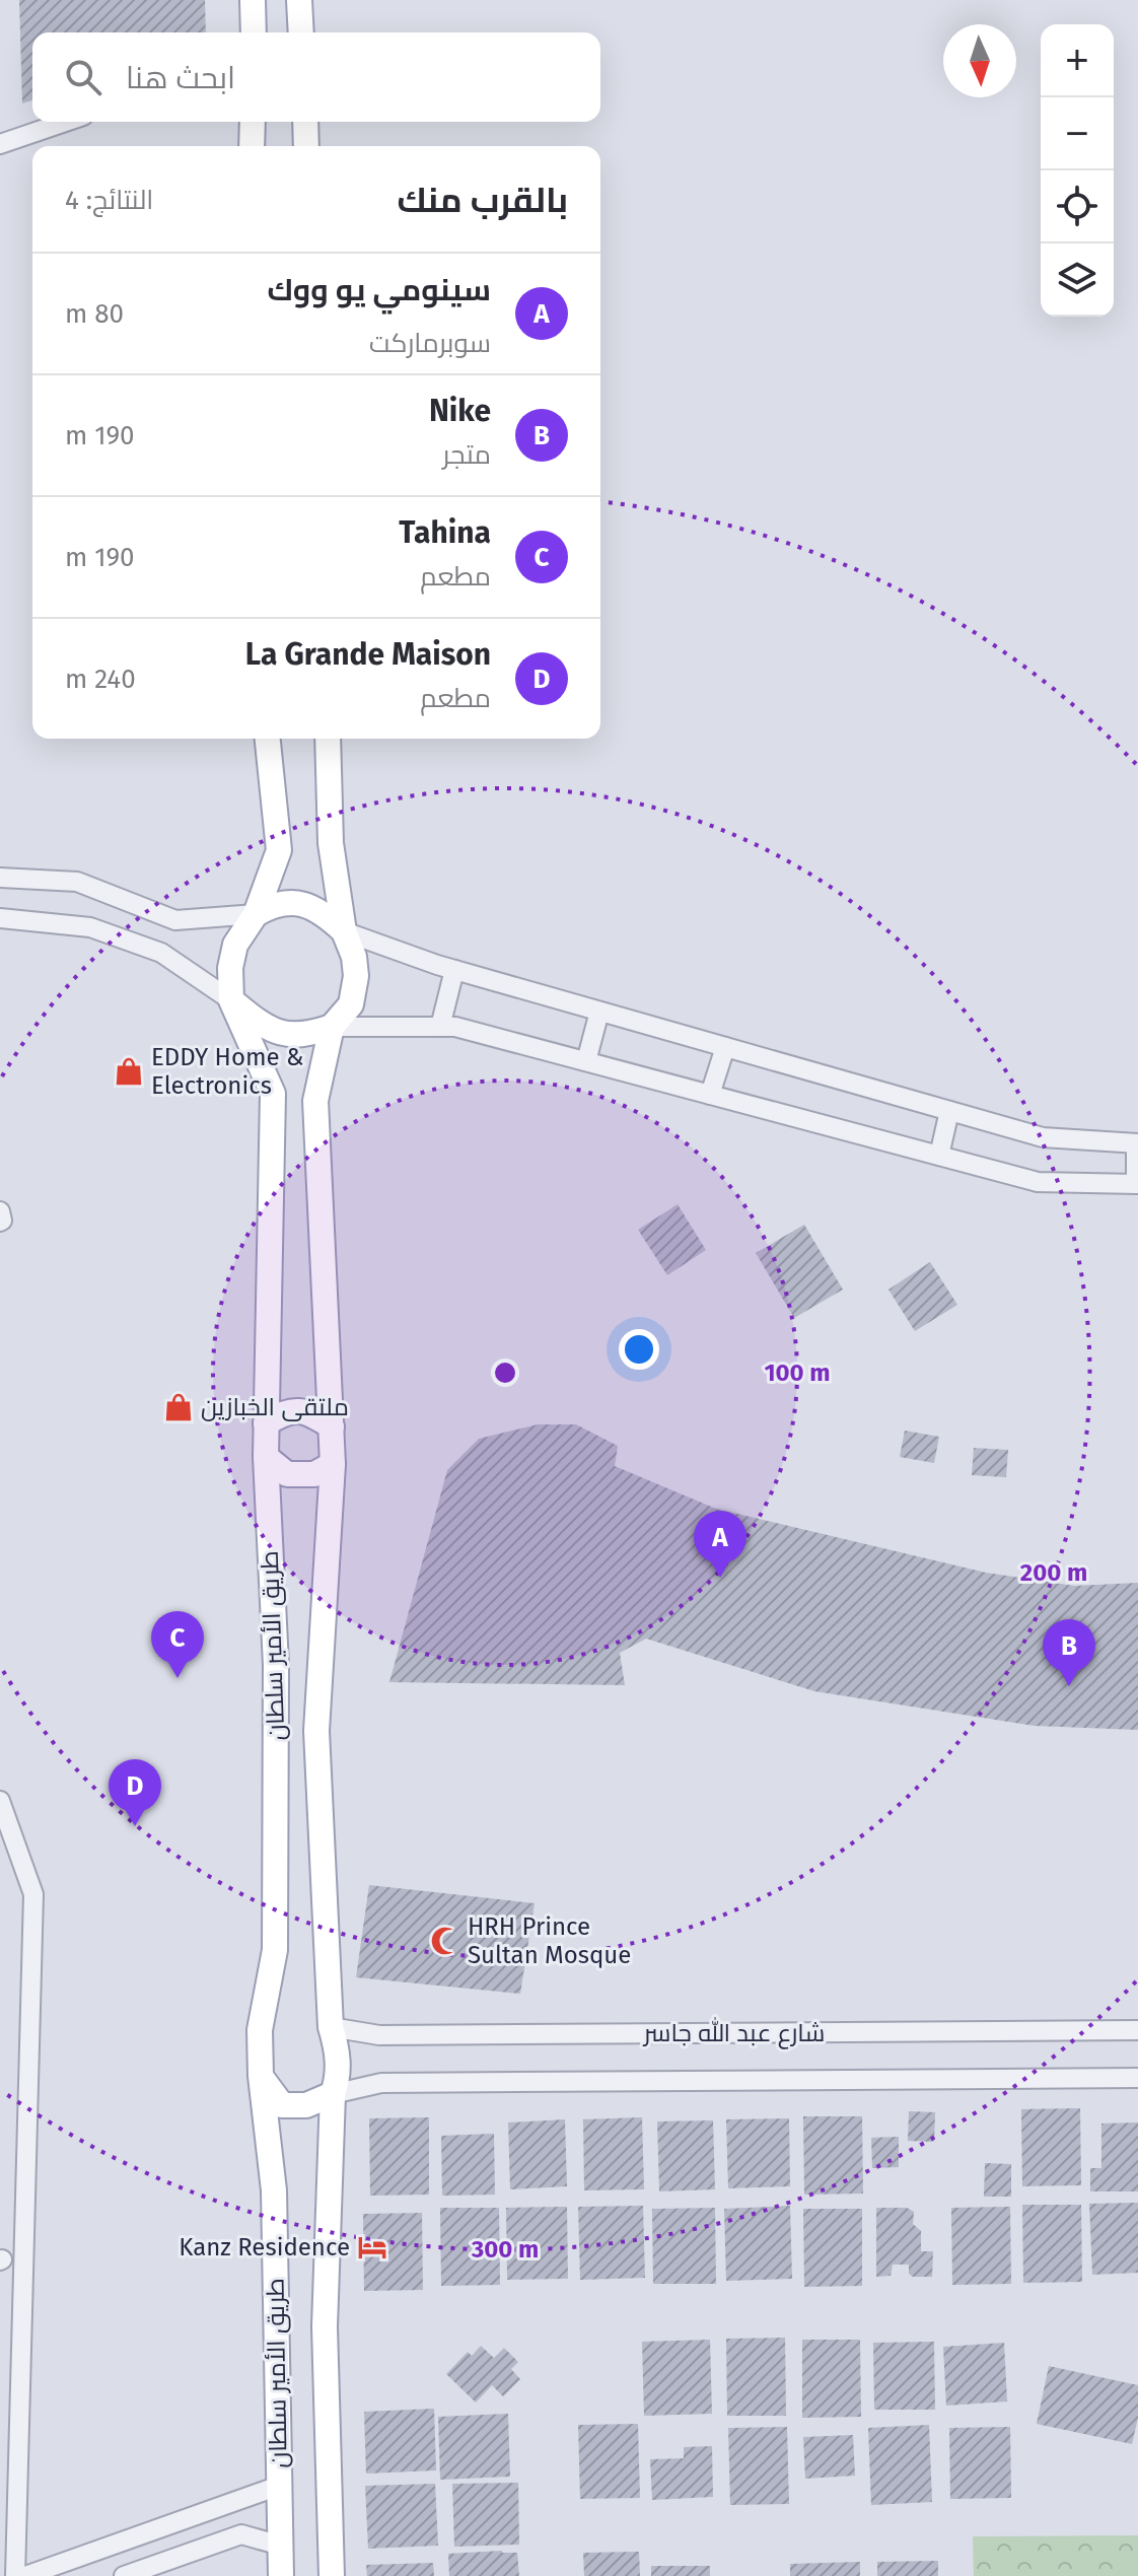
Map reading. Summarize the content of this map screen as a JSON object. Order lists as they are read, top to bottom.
{
  "streets": {
    "main road": ["طريق الأمير سلطان"],
    "street": ["شارع عبد الله جاسر"]
  },
  "crossings": [
    ["طريق الأمير سلطان", "شارع عبد الله جاسر"]
  ],
  "places": {
    "shop": ["EDDY Home & Electronics", "ملتقى الخبازين"],
    "mosque": ["HRH Prince Sultan Mosque"],
    "hotel": ["Kanz Residence"]
  },
  "north": "bottom",
  "page": {
    "map_buttons": ["+", "−"],
    "search": "ابحث هنا",
    "heading": ["بالقرب منك", "النتائج: 4"],
    "list": [
      {
        "mark": "A",
        "name": "سينومي يو ووك",
        "note": "سوبرماركت",
        "value": "80 m"
      },
      {
        "mark": "B",
        "name": "Nike",
        "note": "متجر",
        "value": "190 m"
      },
      {
        "mark": "C",
        "name": "Tahina",
        "note": "مطعم",
        "value": "190 m"
      },
      {
        "mark": "D",
        "name": "La Grande Maison",
        "note": "مطعم",
        "value": "240 m"
      }
    ],
    "pins": [
      "A",
      "C",
      "B",
      "D"
    ]
  },
  "rings": ["100 m", "200 m", "300 m"]
}
